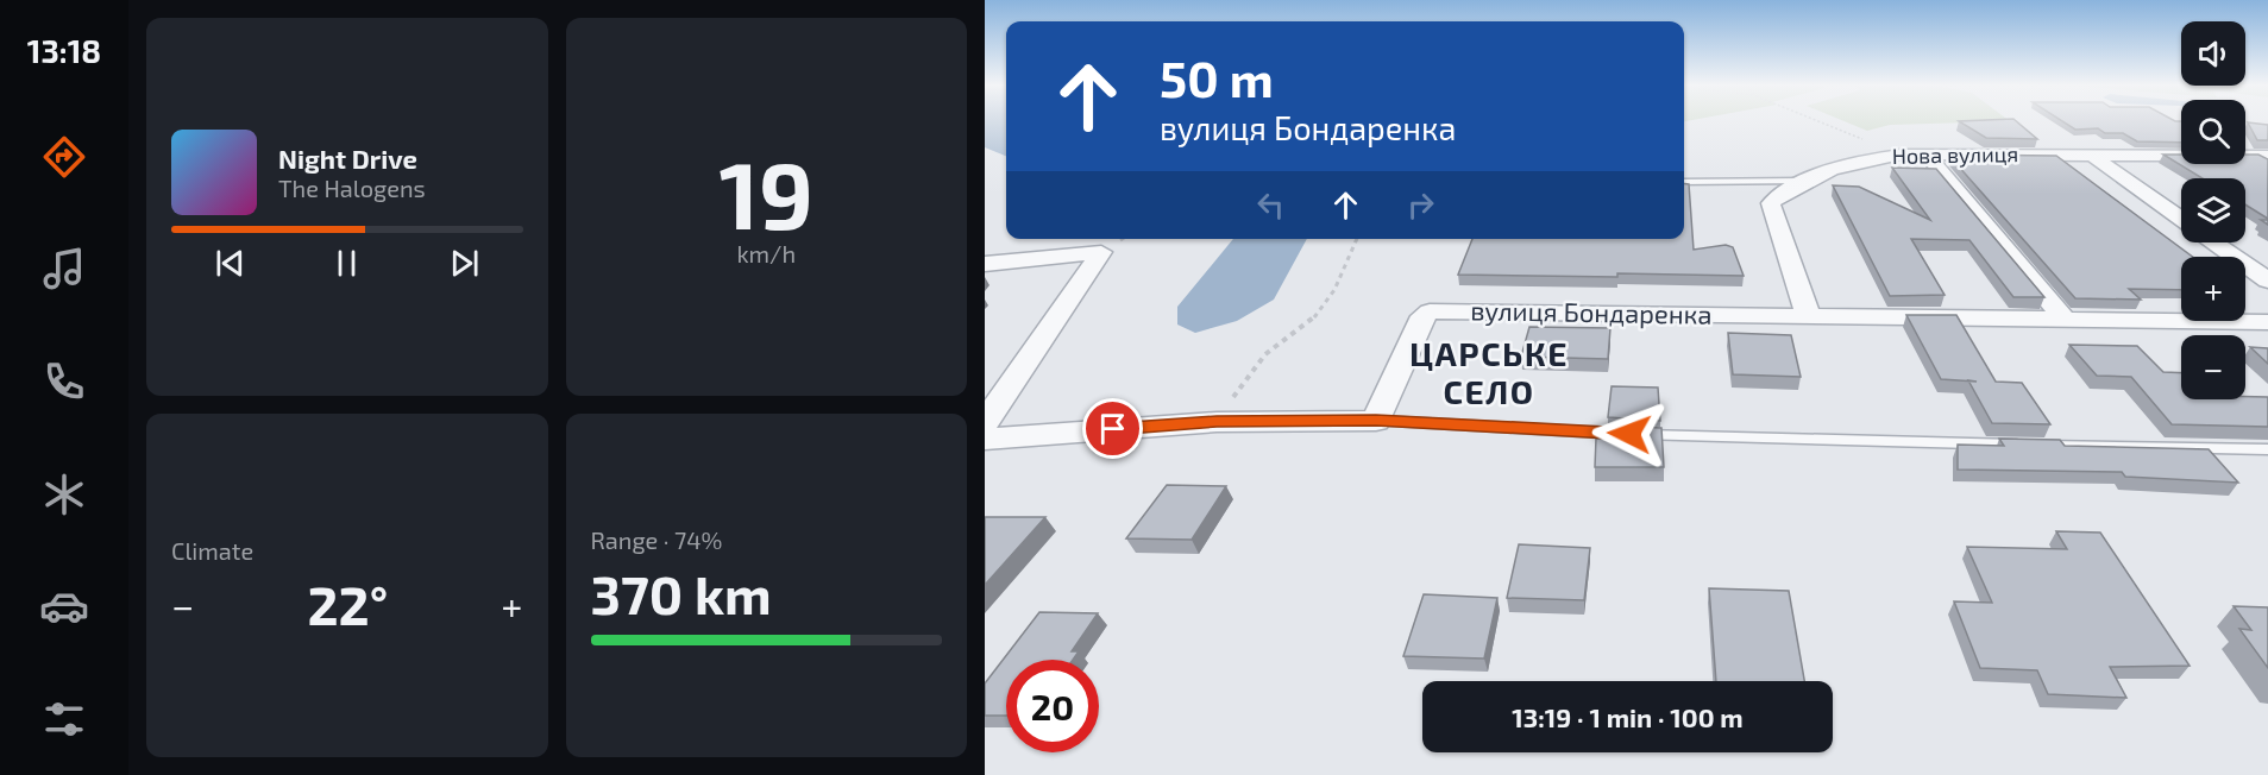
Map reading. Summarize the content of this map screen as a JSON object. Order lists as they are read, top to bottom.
{
  "streets": {
    "street": ["Нова вулиця", "вулиця Бондаренка"]
  },
  "crossings": [
    ["Нова вулиця", "вулиця Бондаренка"]
  ],
  "districts": ["ЦАРСЬКЕ СЕЛО"],
  "page": {
    "tabs": "13:18",
    "tile": [
      ["19", "km/h"],
      "Climate",
      ["Range · 74%", "370 km"]
    ],
    "map_buttons": ["+", "−"],
    "turn": ["50 m", "вулиця Бондаренка"],
    "song": ["Night Drive", "The Halogens"],
    "heat": ["−", "22°", "+"],
    "limit": "20",
    "trip": "13:19 · 1 min · 100 m"
  }
}
